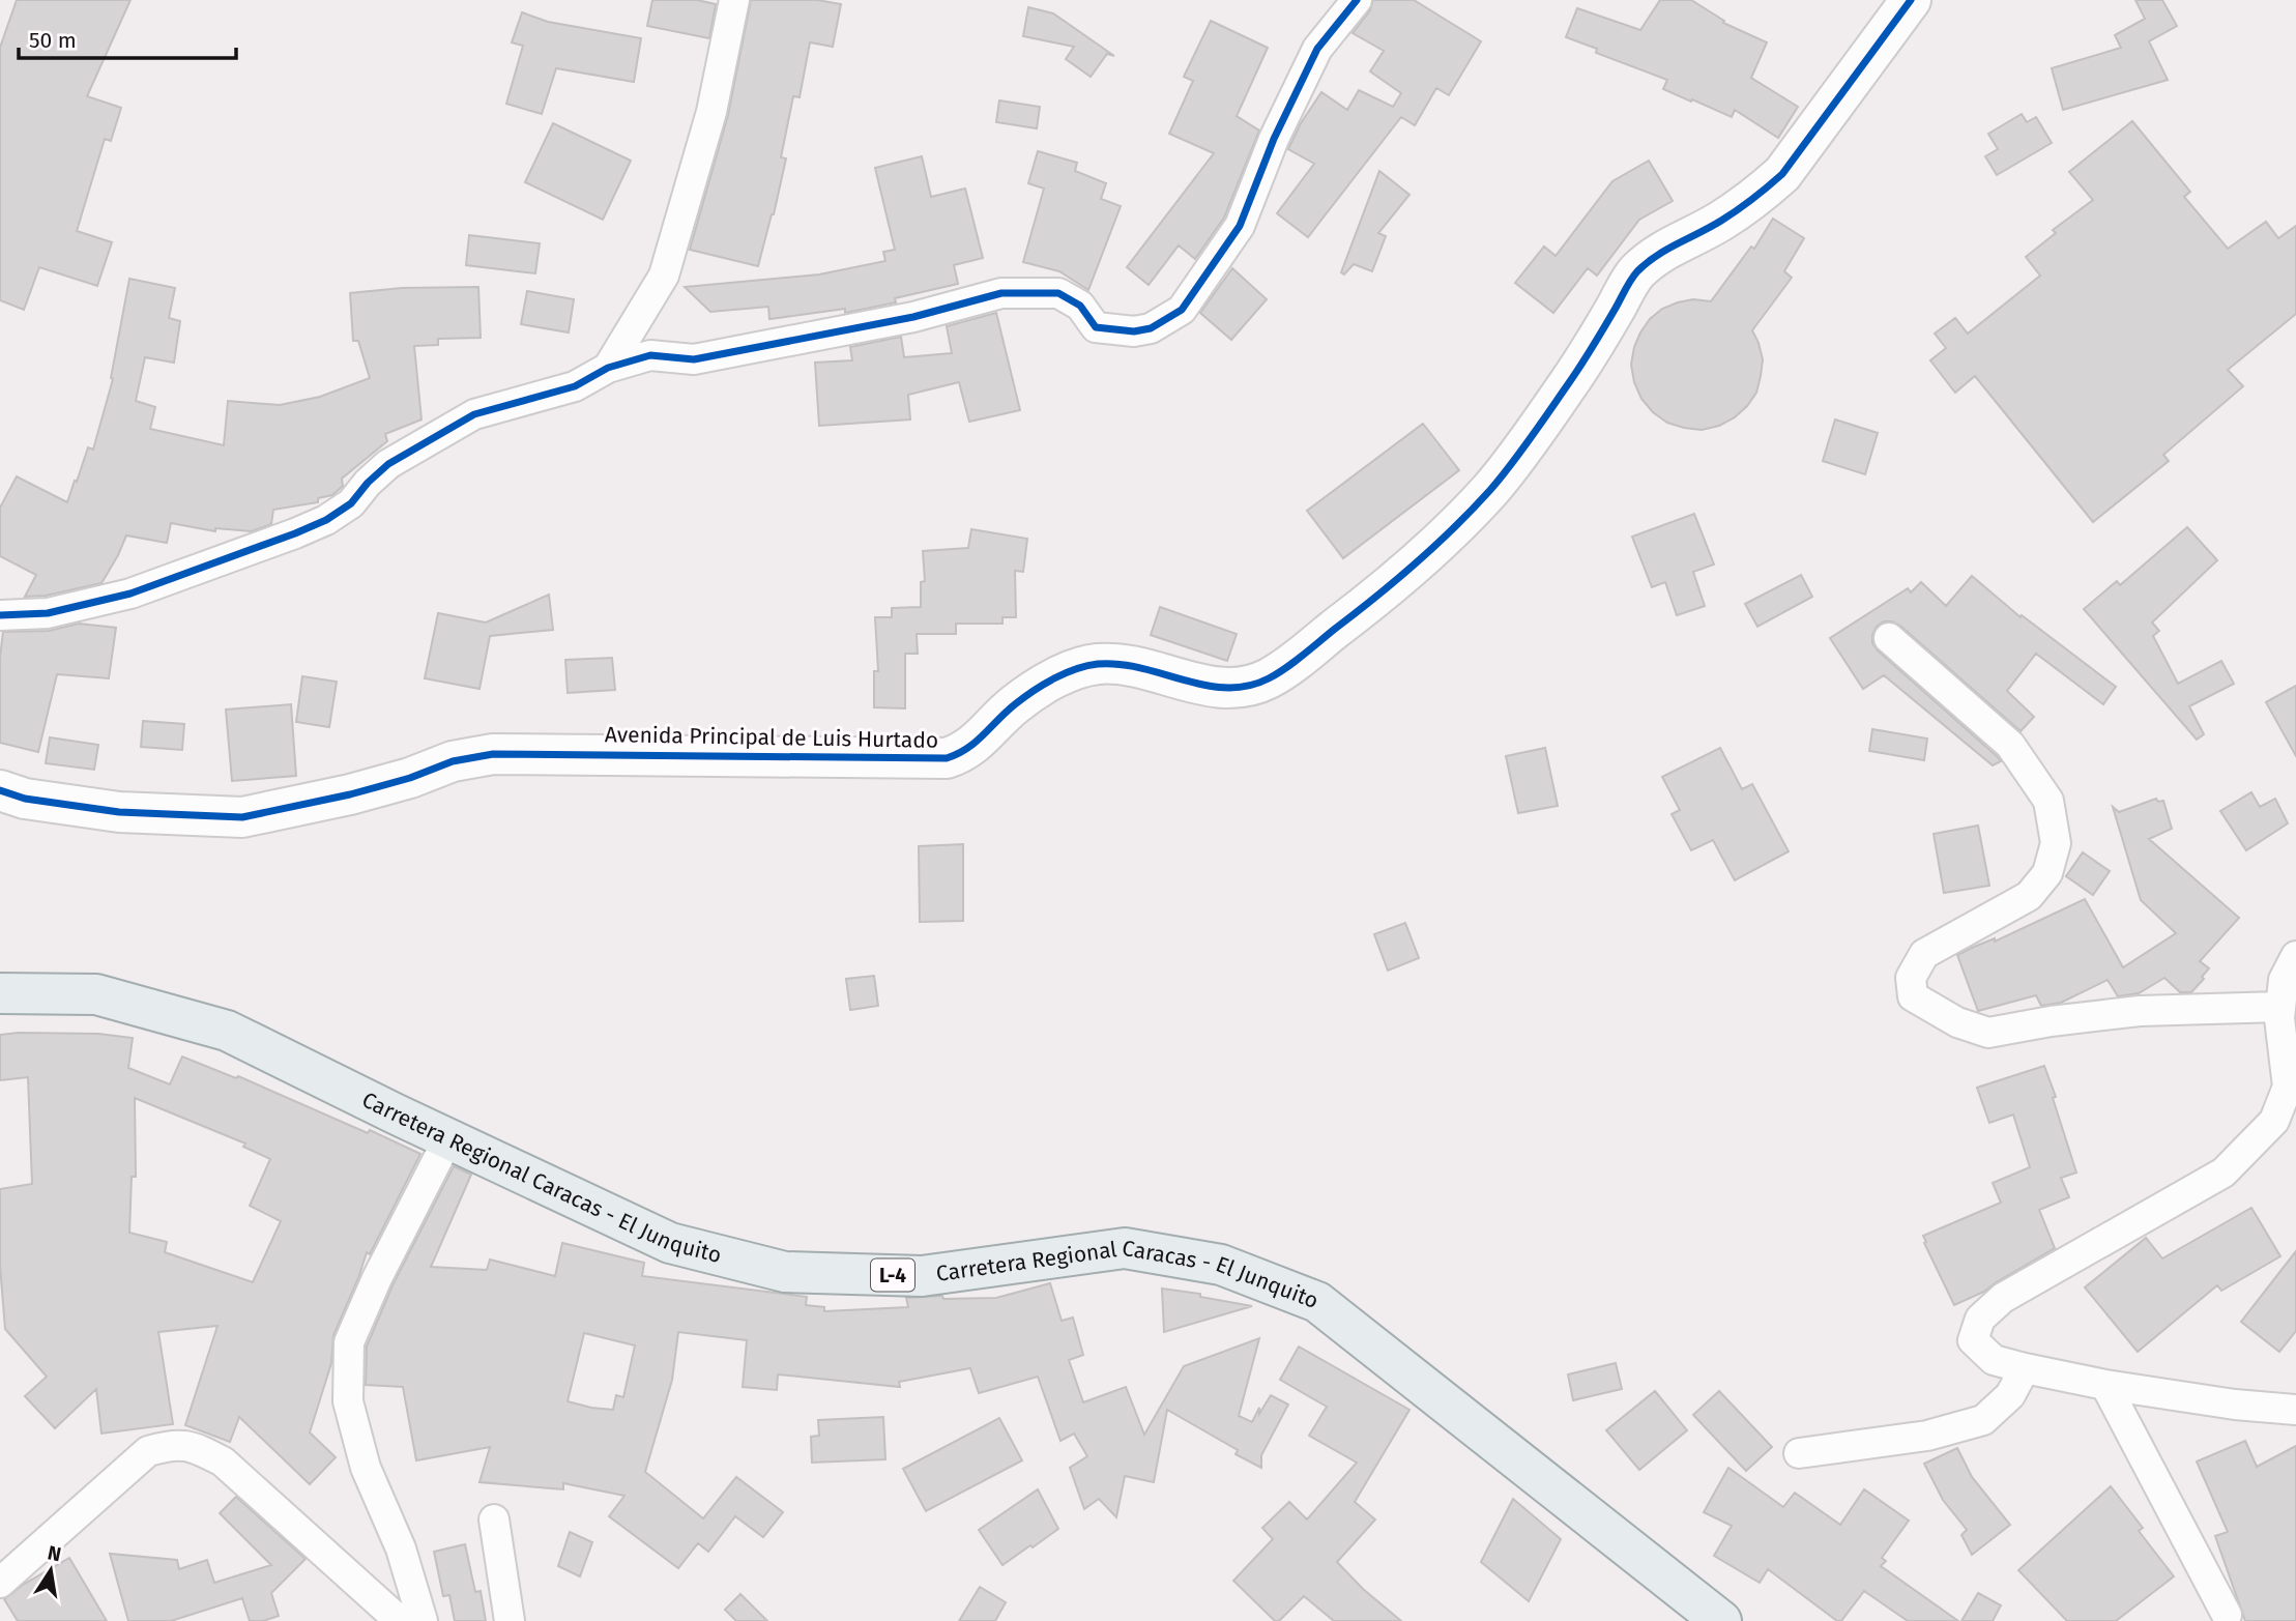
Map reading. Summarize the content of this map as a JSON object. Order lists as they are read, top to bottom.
{
  "streets": {
    "main road": ["Carretera Regional Caracas - El Junquito", "L-4"],
    "street": ["Avenida Principal de Luis Hurtado"]
  },
  "scale_bar": "50 m",
  "north": "top"
}
